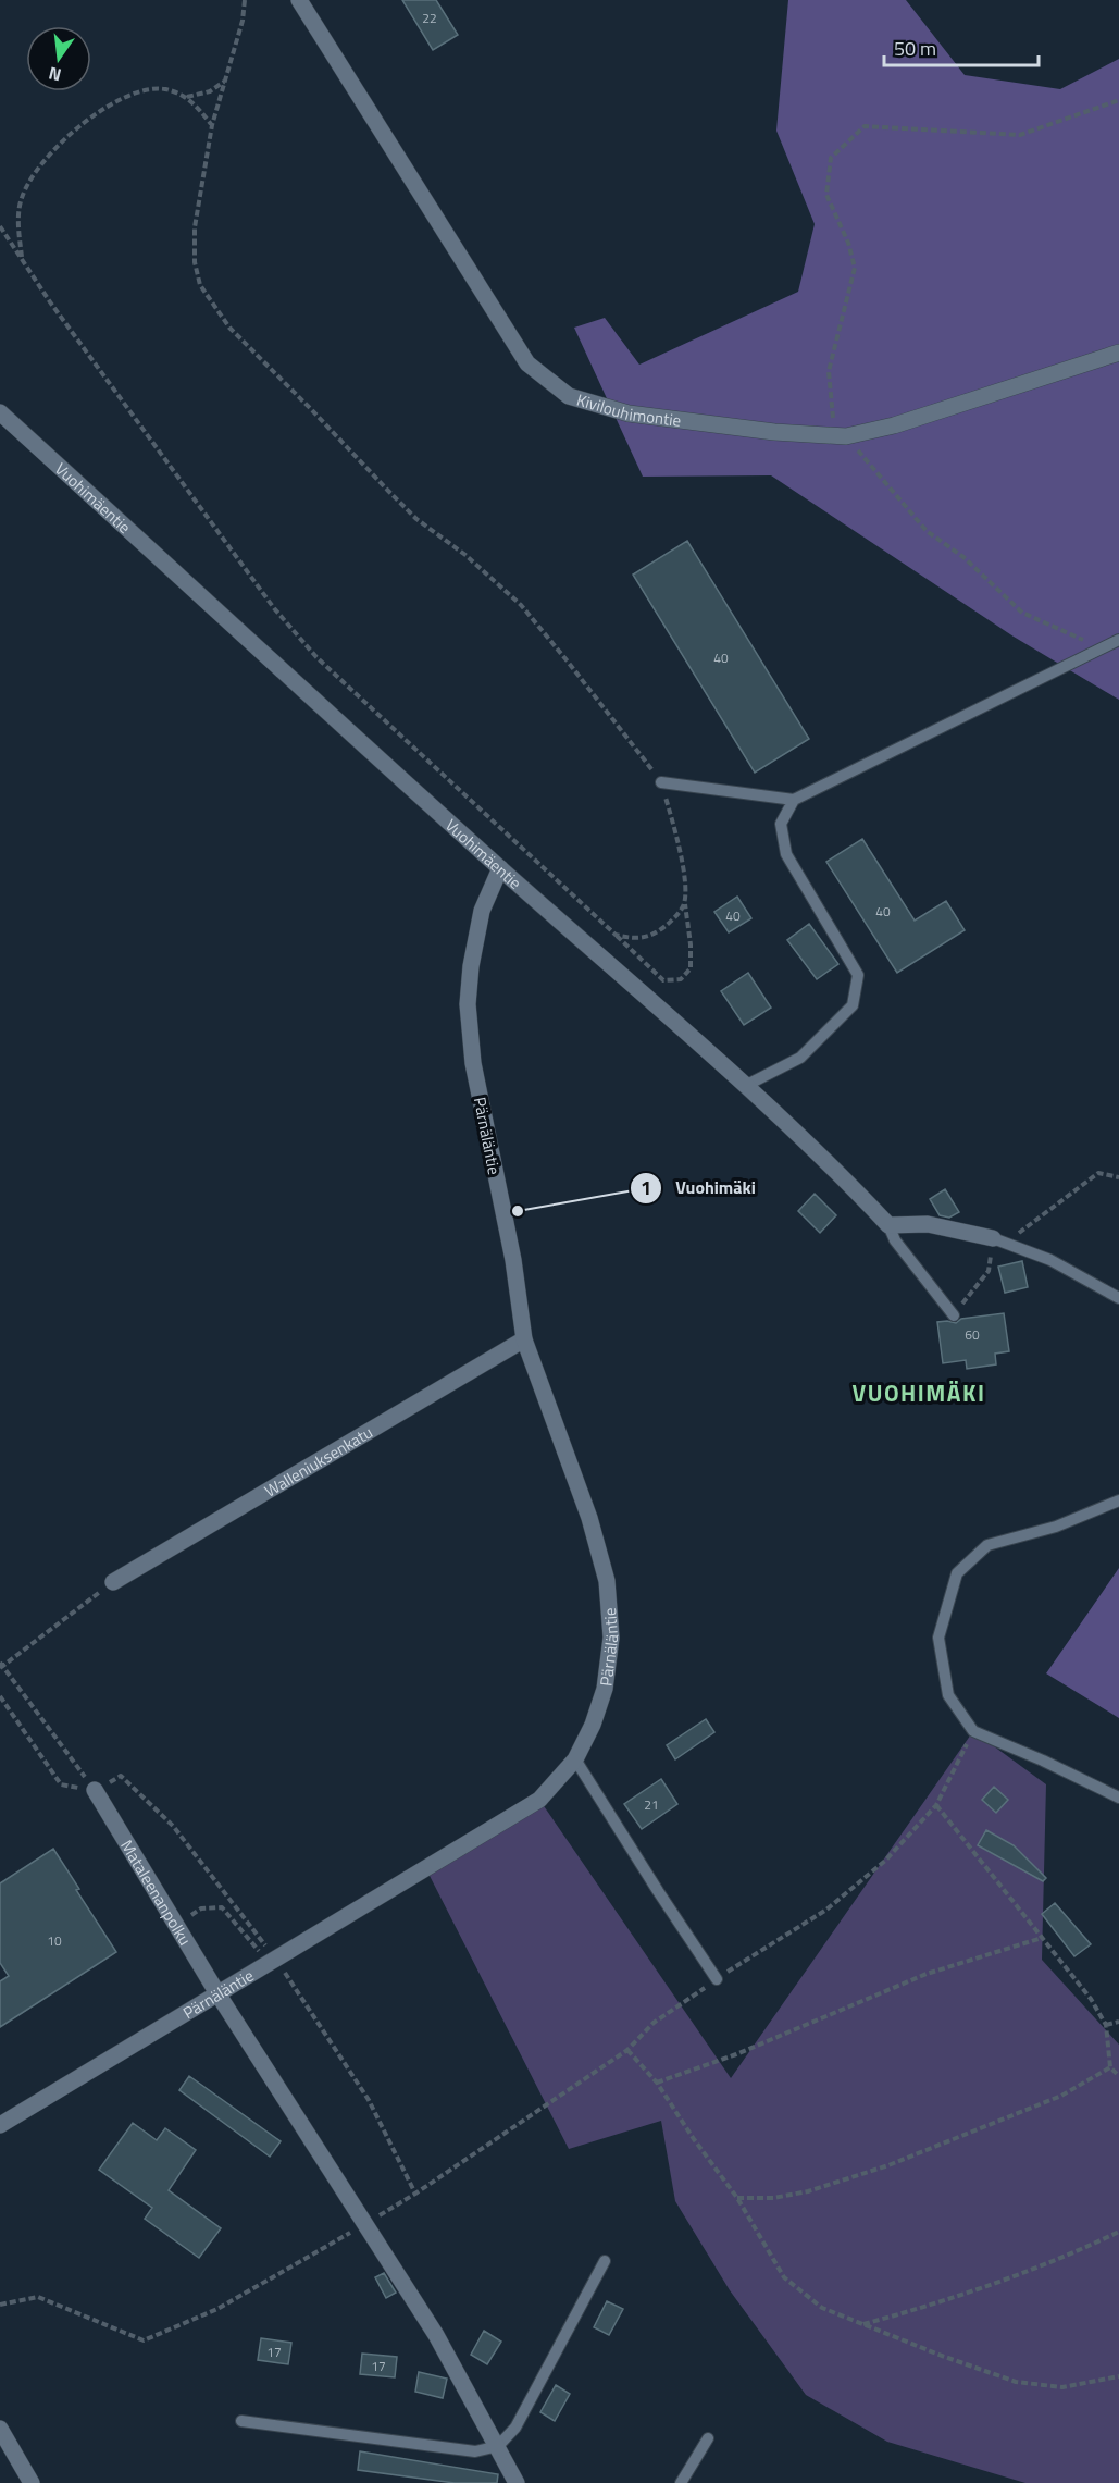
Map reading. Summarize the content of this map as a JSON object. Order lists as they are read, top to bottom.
{
  "streets": {
    "street": [
      "Kivilouhimontie",
      "Vuohimäentie",
      "Pärnäläntie",
      "Walleniuksenkatu",
      "Mataleenanpolku"
    ]
  },
  "crossings": [
    ["Vuohimäentie", "Pärnäläntie"],
    ["Pärnäläntie", "Walleniuksenkatu"],
    ["Pärnäläntie", "Mataleenanpolku"]
  ],
  "districts": ["VUOHIMÄKI"],
  "places": ["Vuohimäki"],
  "house_numbers": [
    "22",
    "40",
    "40",
    "40",
    "60",
    "21",
    "10",
    "17",
    "17"
  ],
  "scale_bar": "50 m",
  "north": "bottom"
}
